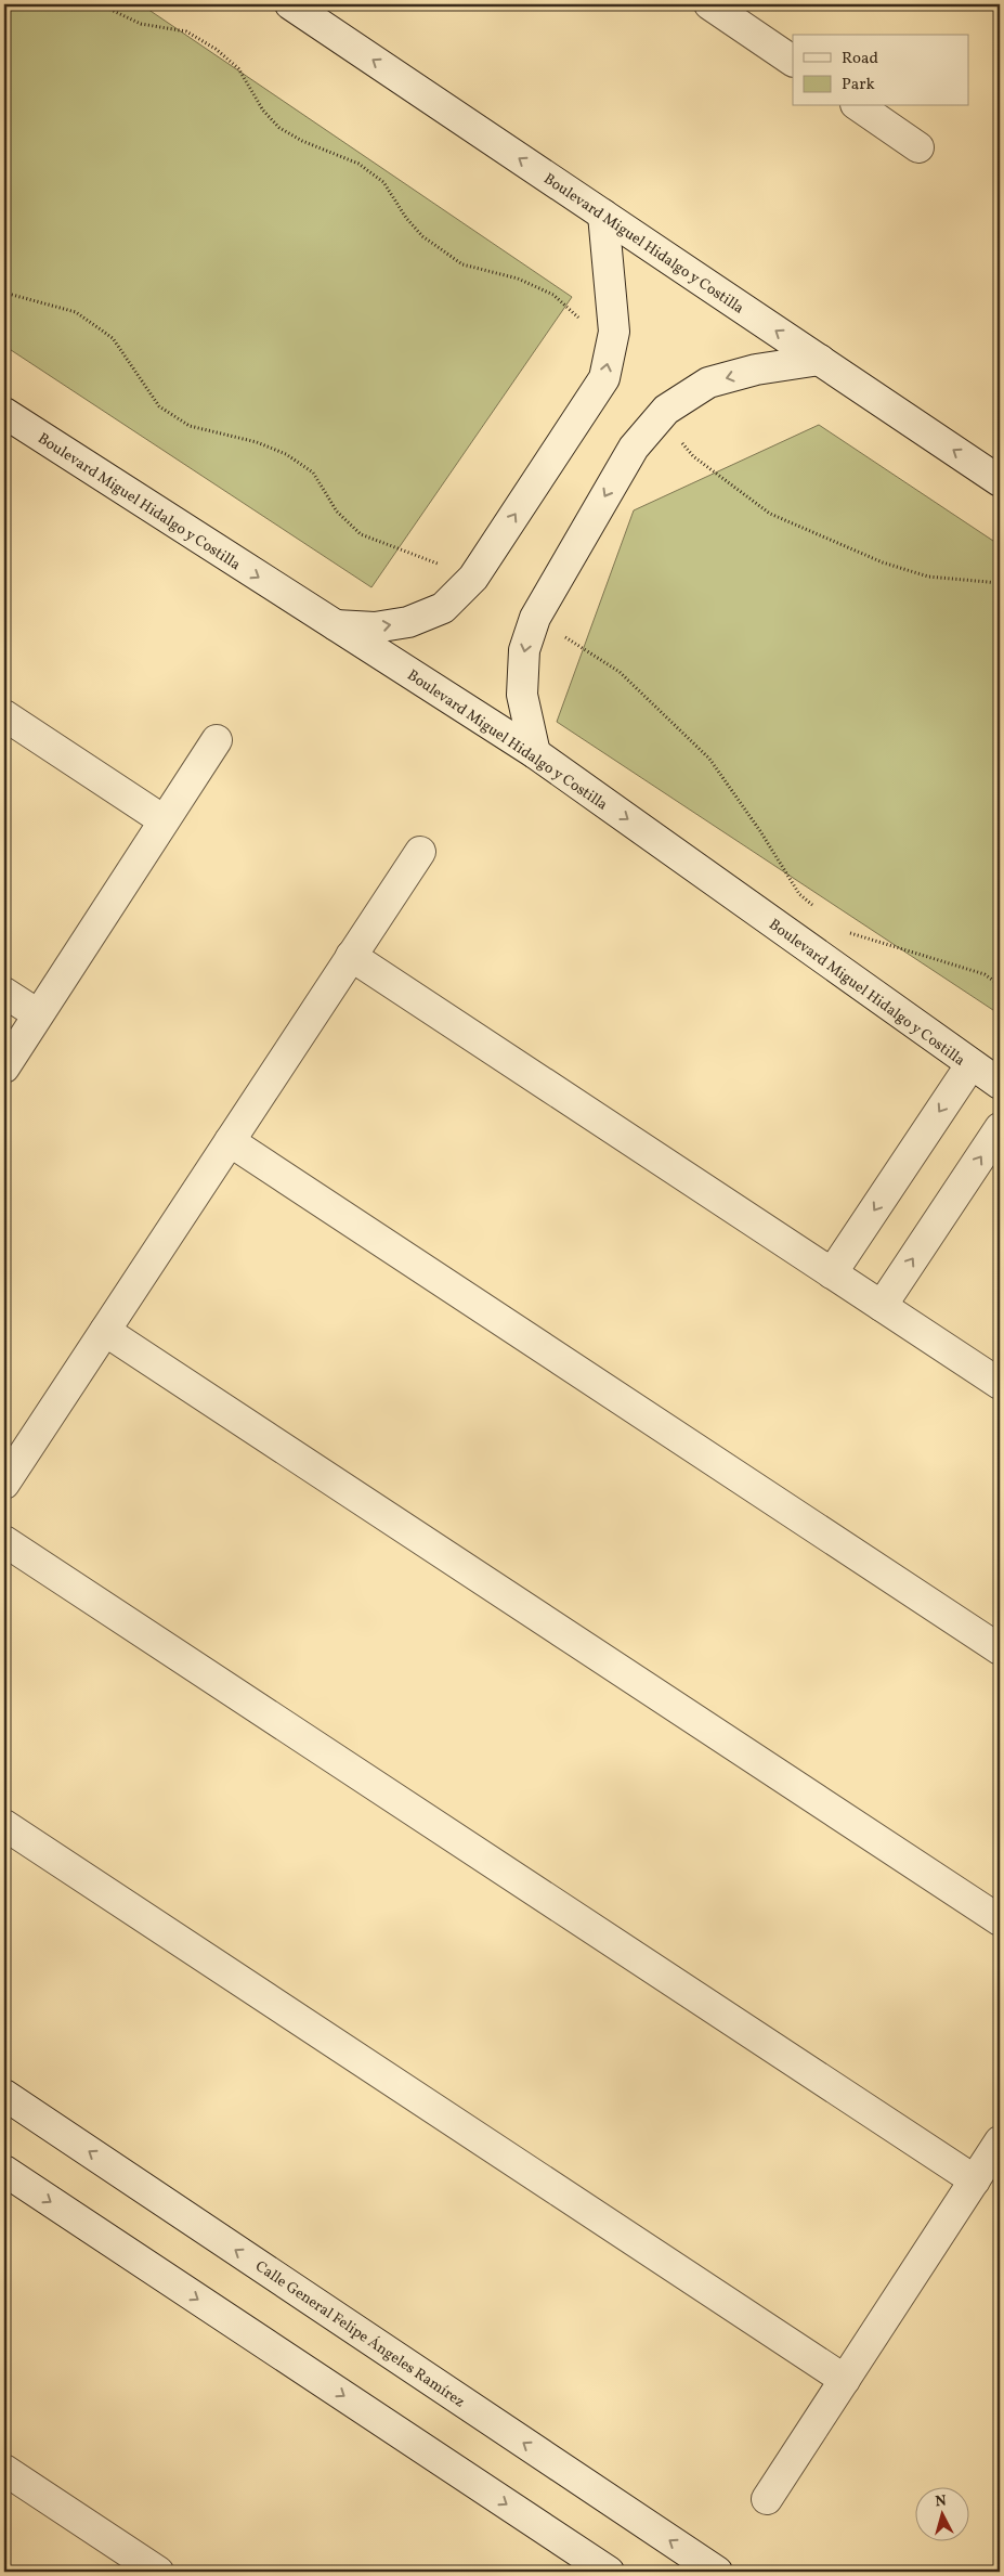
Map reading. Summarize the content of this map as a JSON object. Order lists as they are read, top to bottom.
{
  "streets": {
    "street": ["Boulevard Miguel Hidalgo y Costilla", "Calle General Felipe Ángeles Ramírez"]
  },
  "legend": ["Road", "Park"],
  "north": "top"
}
